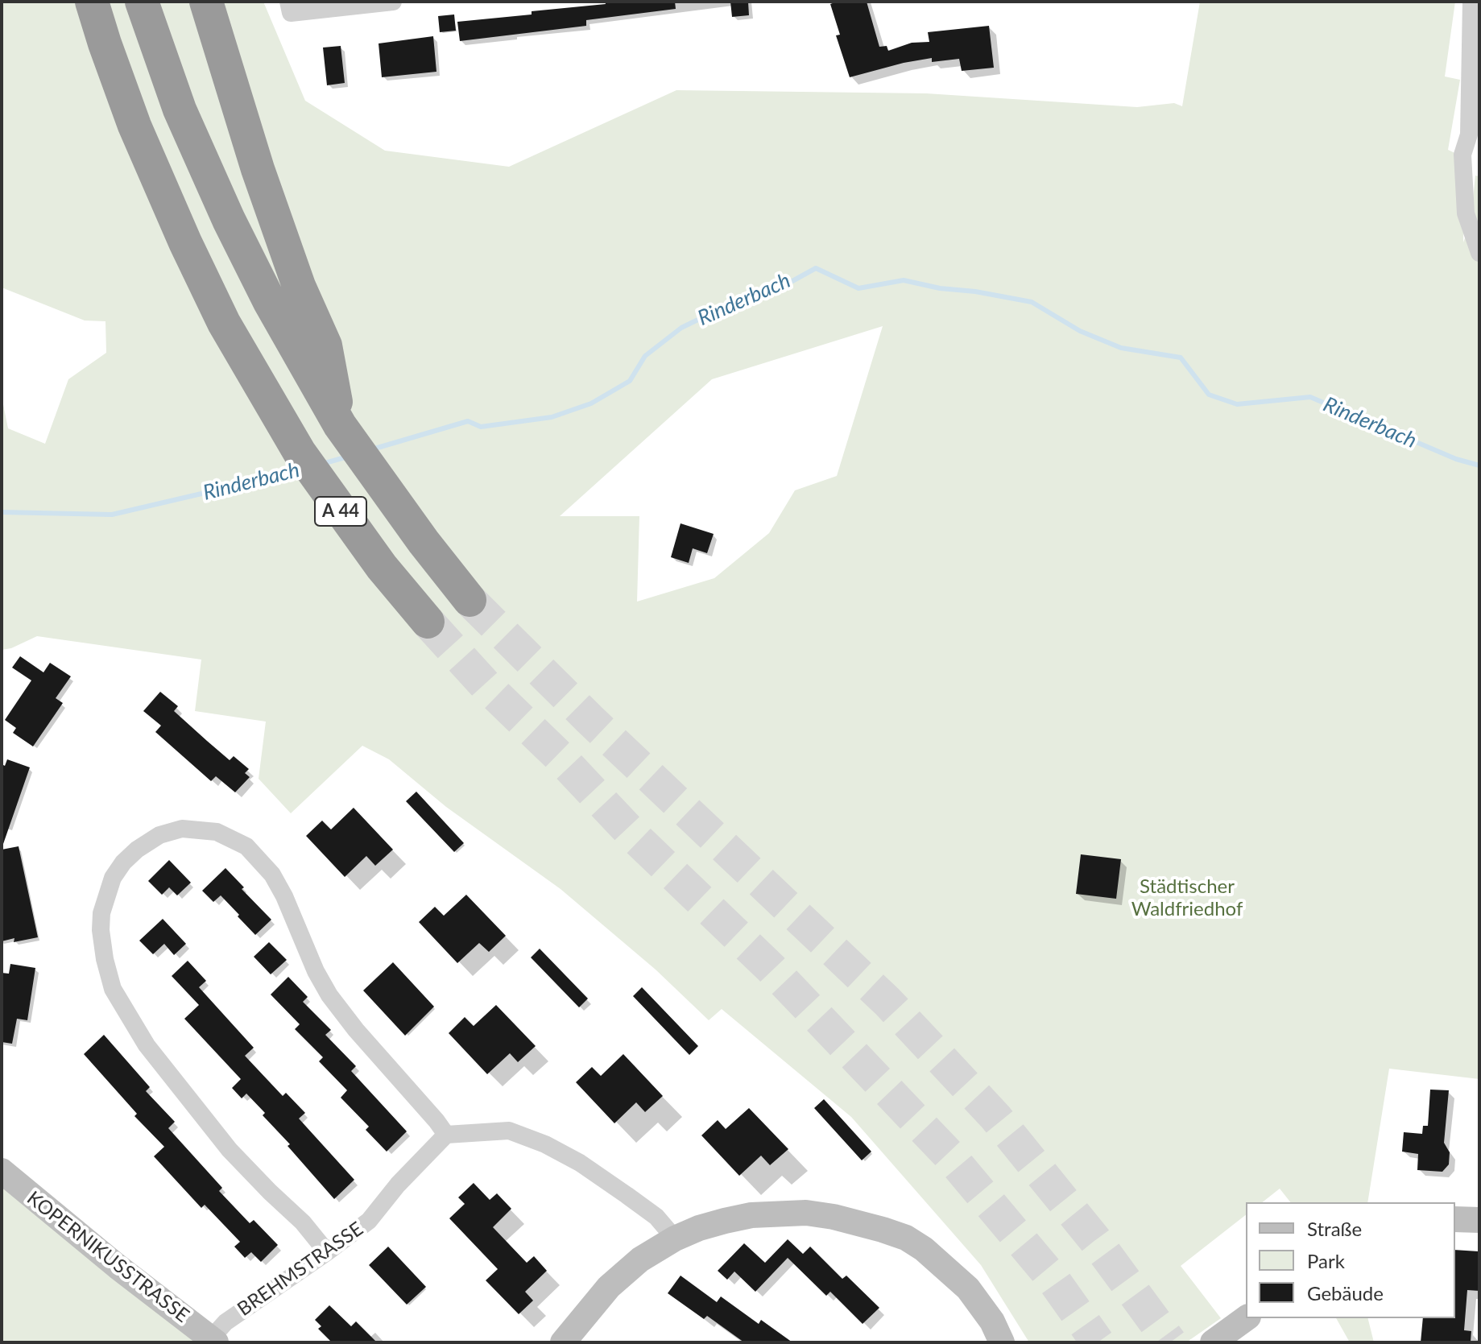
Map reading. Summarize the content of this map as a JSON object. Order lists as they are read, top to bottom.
{
  "streets": {
    "highway": ["A 44"],
    "street": ["KOPERNIKUSSTRASSE", "BREHMSTRASSE"]
  },
  "crossings": [
    ["KOPERNIKUSSTRASSE", "BREHMSTRASSE"]
  ],
  "water": ["Rinderbach"],
  "parks": ["Städtischer Waldfriedhof"],
  "legend": ["Straße", "Park", "Gebäude"]
}
